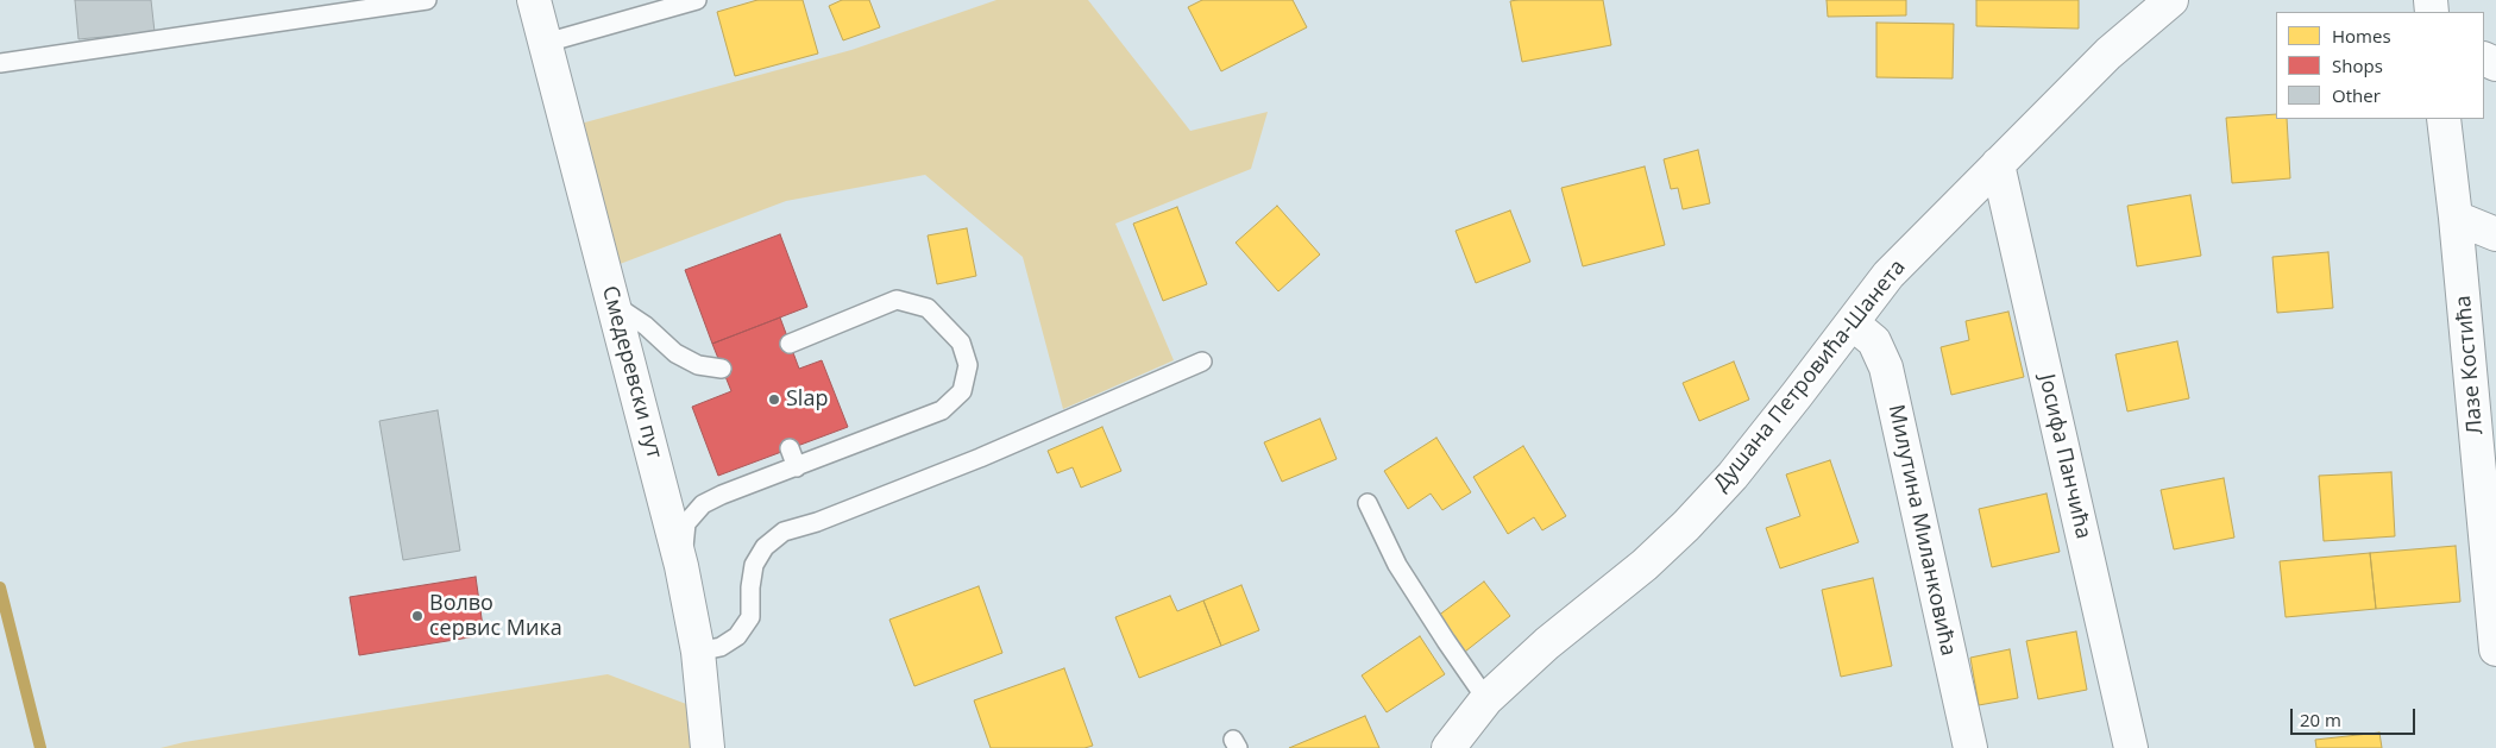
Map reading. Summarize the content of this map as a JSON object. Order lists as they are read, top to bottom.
{
  "streets": {
    "street": [
      "Лазе Костића",
      "Смедеревски пут",
      "Душана Петровића-Шанета",
      "Јосифа Панчића",
      "Милутина Миланковића"
    ]
  },
  "crossings": [
    ["Душана Петровића-Шанета", "Јосифа Панчића"],
    ["Душана Петровића-Шанета", "Милутина Миланковића"]
  ],
  "places": ["Slap", "Волво сервис Мика"],
  "legend": ["Homes", "Shops", "Other"],
  "scale_bar": "20 m"
}
